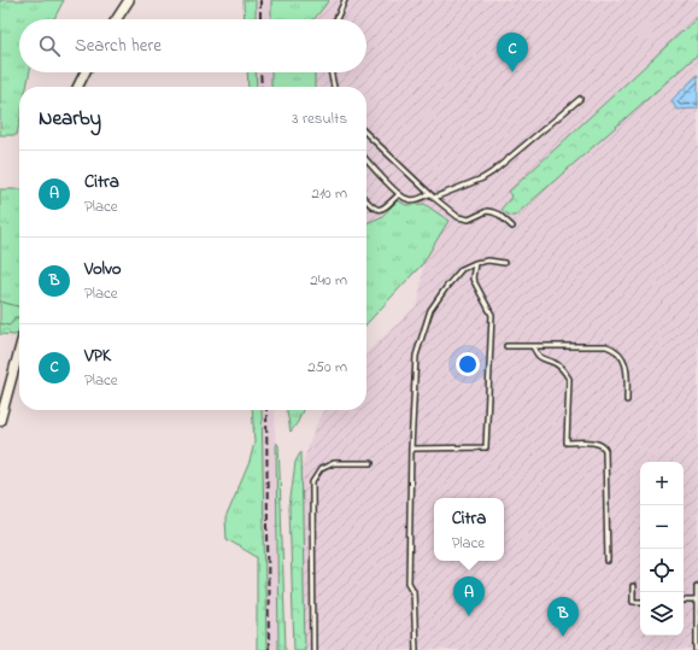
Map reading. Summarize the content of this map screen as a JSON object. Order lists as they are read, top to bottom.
{
  "page": {
    "search": "Search here",
    "pins": ["C", "A", "B"],
    "heading": ["Nearby", "3 results"],
    "list": [
      {
        "mark": "A",
        "name": "Citra",
        "note": "Place",
        "value": "210 m"
      },
      {
        "mark": "B",
        "name": "Volvo",
        "note": "Place",
        "value": "240 m"
      },
      {
        "mark": "C",
        "name": "VPK",
        "note": "Place",
        "value": "250 m"
      }
    ],
    "map_buttons": ["+", "−"],
    "popup": ["Citra", "Place"]
  }
}
